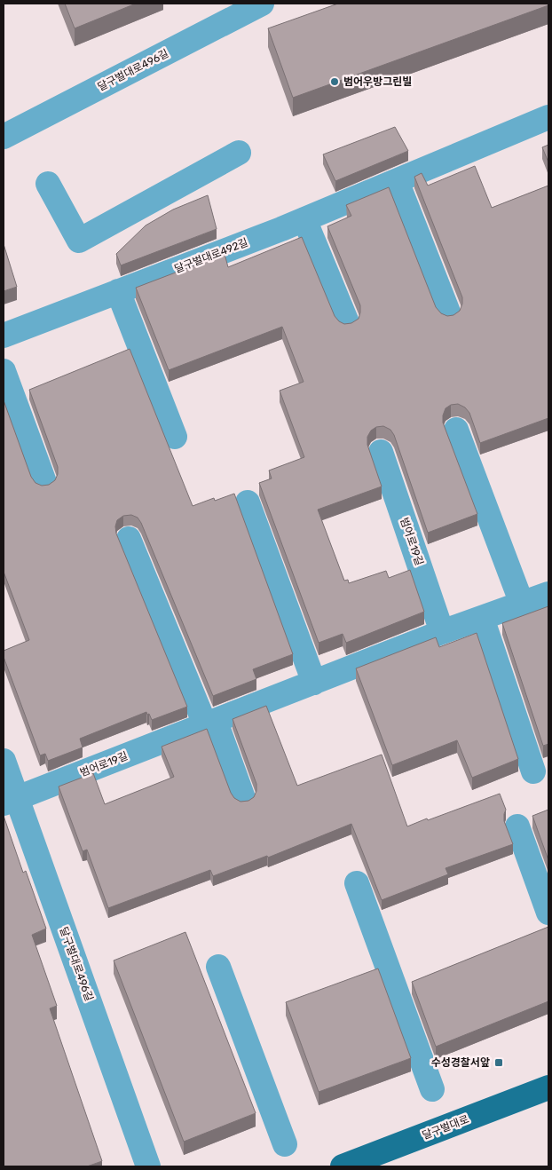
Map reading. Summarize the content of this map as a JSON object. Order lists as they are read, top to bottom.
{
  "streets": {
    "main road": ["달구벌대로"],
    "street": ["달구벌대로496길", "달구벌대로492길", "범어로19길"]
  },
  "crossings": [
    ["달구벌대로496길", "범어로19길"]
  ],
  "places": {
    "other": ["범어우방그린빌"],
    "transit": ["수성경찰서앞"]
  }
}
